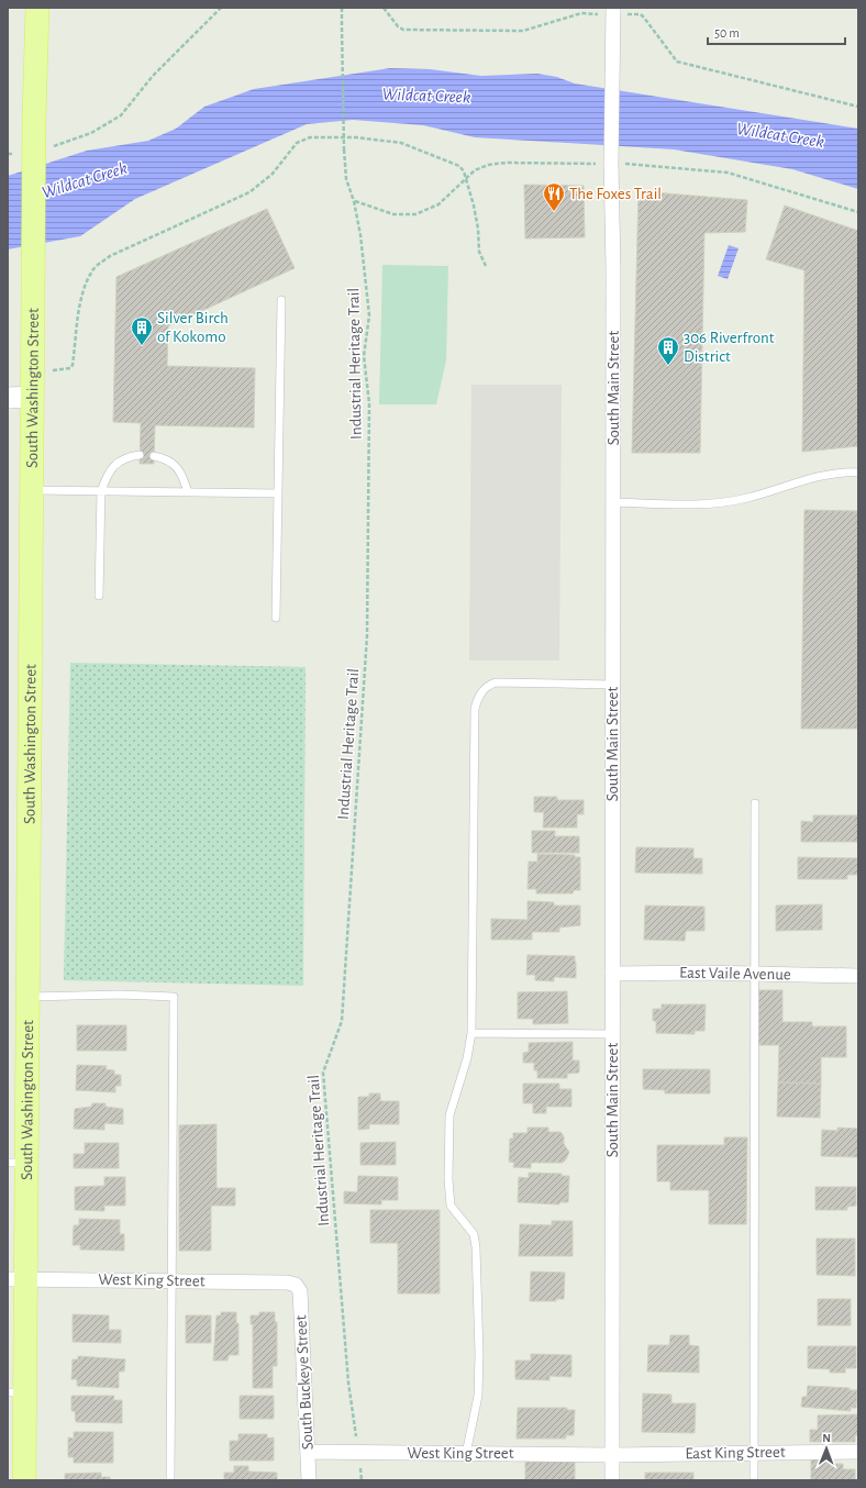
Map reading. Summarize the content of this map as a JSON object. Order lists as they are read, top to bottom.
{
  "streets": {
    "main road": ["South Washington Street"],
    "street": [
      "South Main Street",
      "East Vaile Avenue",
      "West King Street",
      "South Buckeye Street",
      "East King Street"
    ],
    "path": ["Industrial Heritage Trail"]
  },
  "crossings": [
    ["Industrial Heritage Trail", "West King Street"],
    ["South Washington Street", "West King Street"],
    ["South Main Street", "East Vaile Avenue"],
    ["South Main Street", "West King Street"],
    ["South Main Street", "East King Street"],
    ["West King Street", "South Buckeye Street"],
    ["West King Street", "East King Street"]
  ],
  "water": ["Wildcat Creek"],
  "places": {
    "restaurant": ["The Foxes Trail"],
    "building": ["Silver Birch of Kokomo", "306 Riverfront District"]
  },
  "scale_bar": "50 m",
  "north": "top"
}
